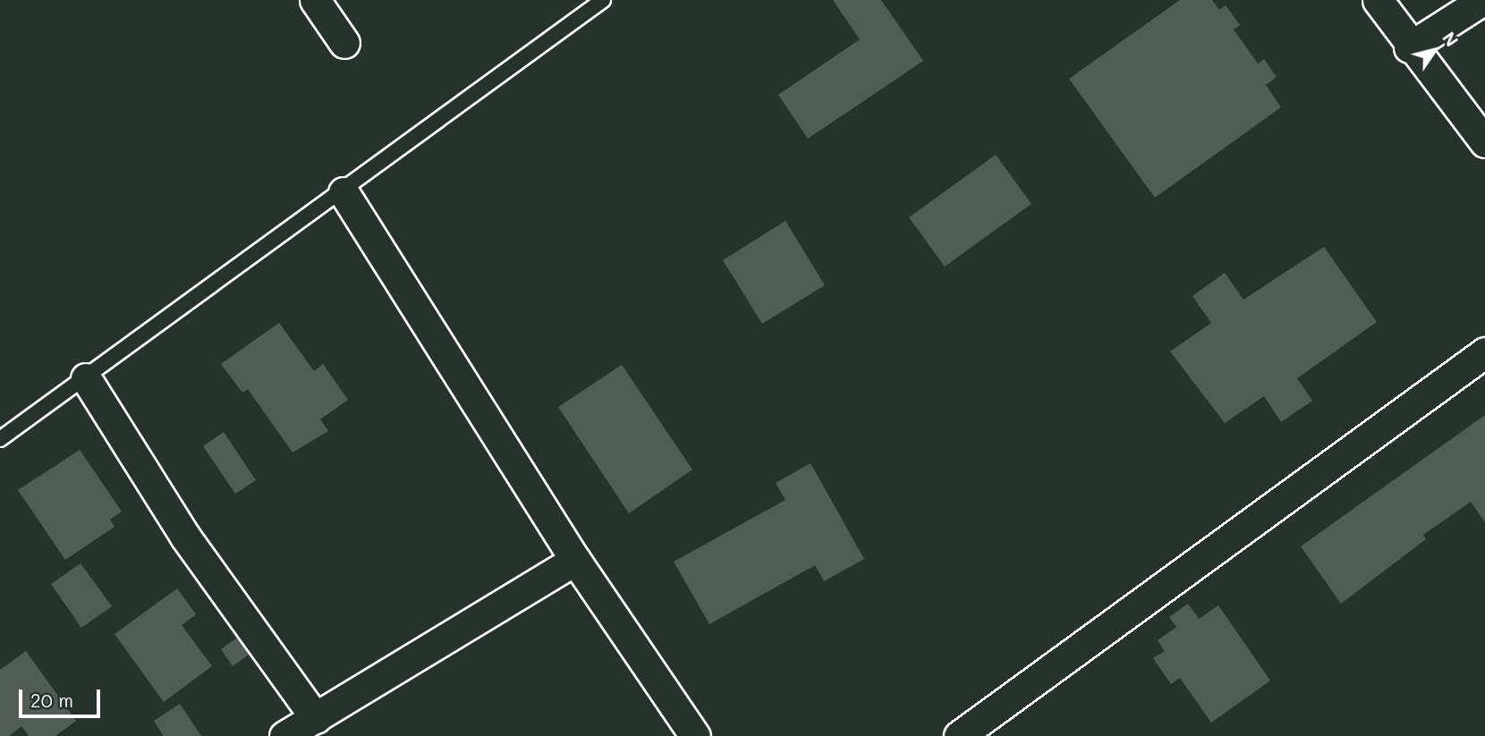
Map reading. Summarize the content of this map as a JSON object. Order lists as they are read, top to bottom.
{
  "scale_bar": "20 m",
  "north": "top right"
}
